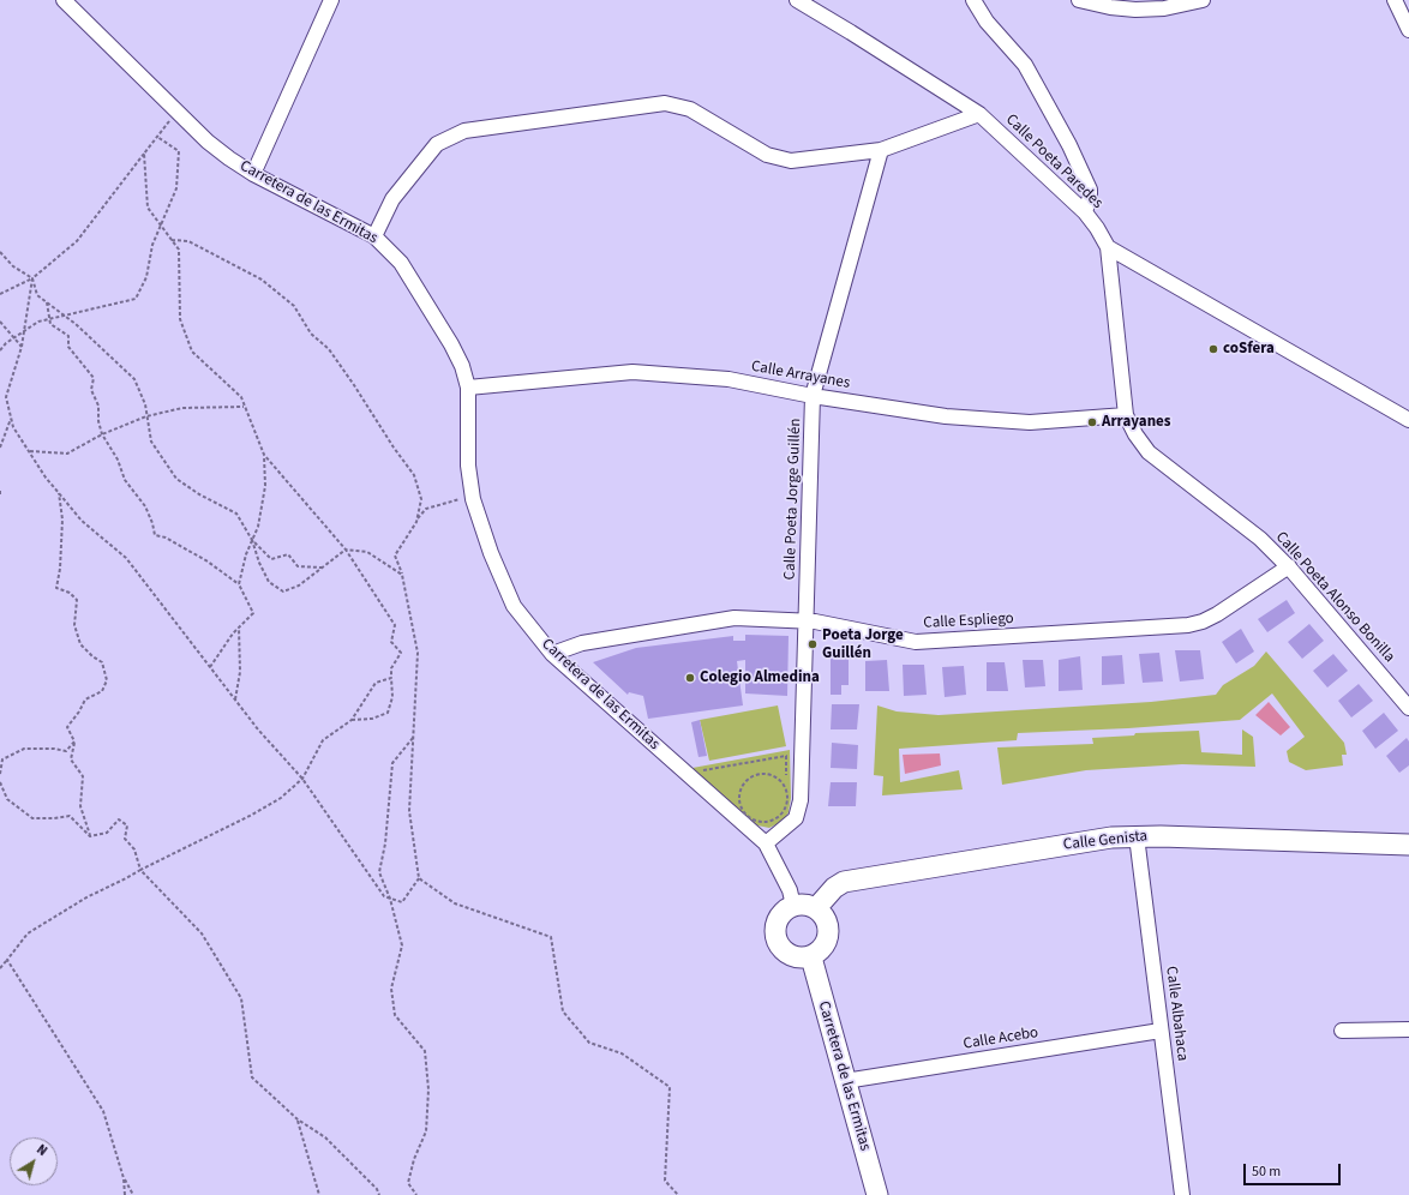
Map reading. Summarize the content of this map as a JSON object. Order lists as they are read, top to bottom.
{
  "streets": {
    "street": [
      "Calle Poeta Paredes",
      "Carretera de las Ermitas",
      "Calle Arrayanes",
      "Calle Poeta Jorge Guillén",
      "Calle Poeta Alonso Bonilla",
      "Calle Espliego",
      "Calle Genista",
      "Calle Albahaca",
      "Calle Acebo"
    ]
  },
  "crossings": [
    ["Calle Poeta Paredes", "Calle Poeta Alonso Bonilla"],
    ["Carretera de las Ermitas", "Calle Arrayanes"],
    ["Carretera de las Ermitas", "Calle Poeta Jorge Guillén"],
    ["Carretera de las Ermitas", "Calle Espliego"],
    ["Carretera de las Ermitas", "Calle Genista"],
    ["Carretera de las Ermitas", "Calle Acebo"],
    ["Calle Arrayanes", "Calle Poeta Jorge Guillén"],
    ["Calle Arrayanes", "Calle Poeta Alonso Bonilla"],
    ["Calle Poeta Jorge Guillén", "Calle Espliego"],
    ["Calle Poeta Alonso Bonilla", "Calle Espliego"],
    ["Calle Genista", "Calle Albahaca"],
    ["Calle Albahaca", "Calle Acebo"]
  ],
  "places": [
    "coSfera",
    "Arrayanes",
    "Poeta Jorge Guillén",
    "Colegio Almedina"
  ],
  "scale_bar": "50 m",
  "north": "top right"
}
